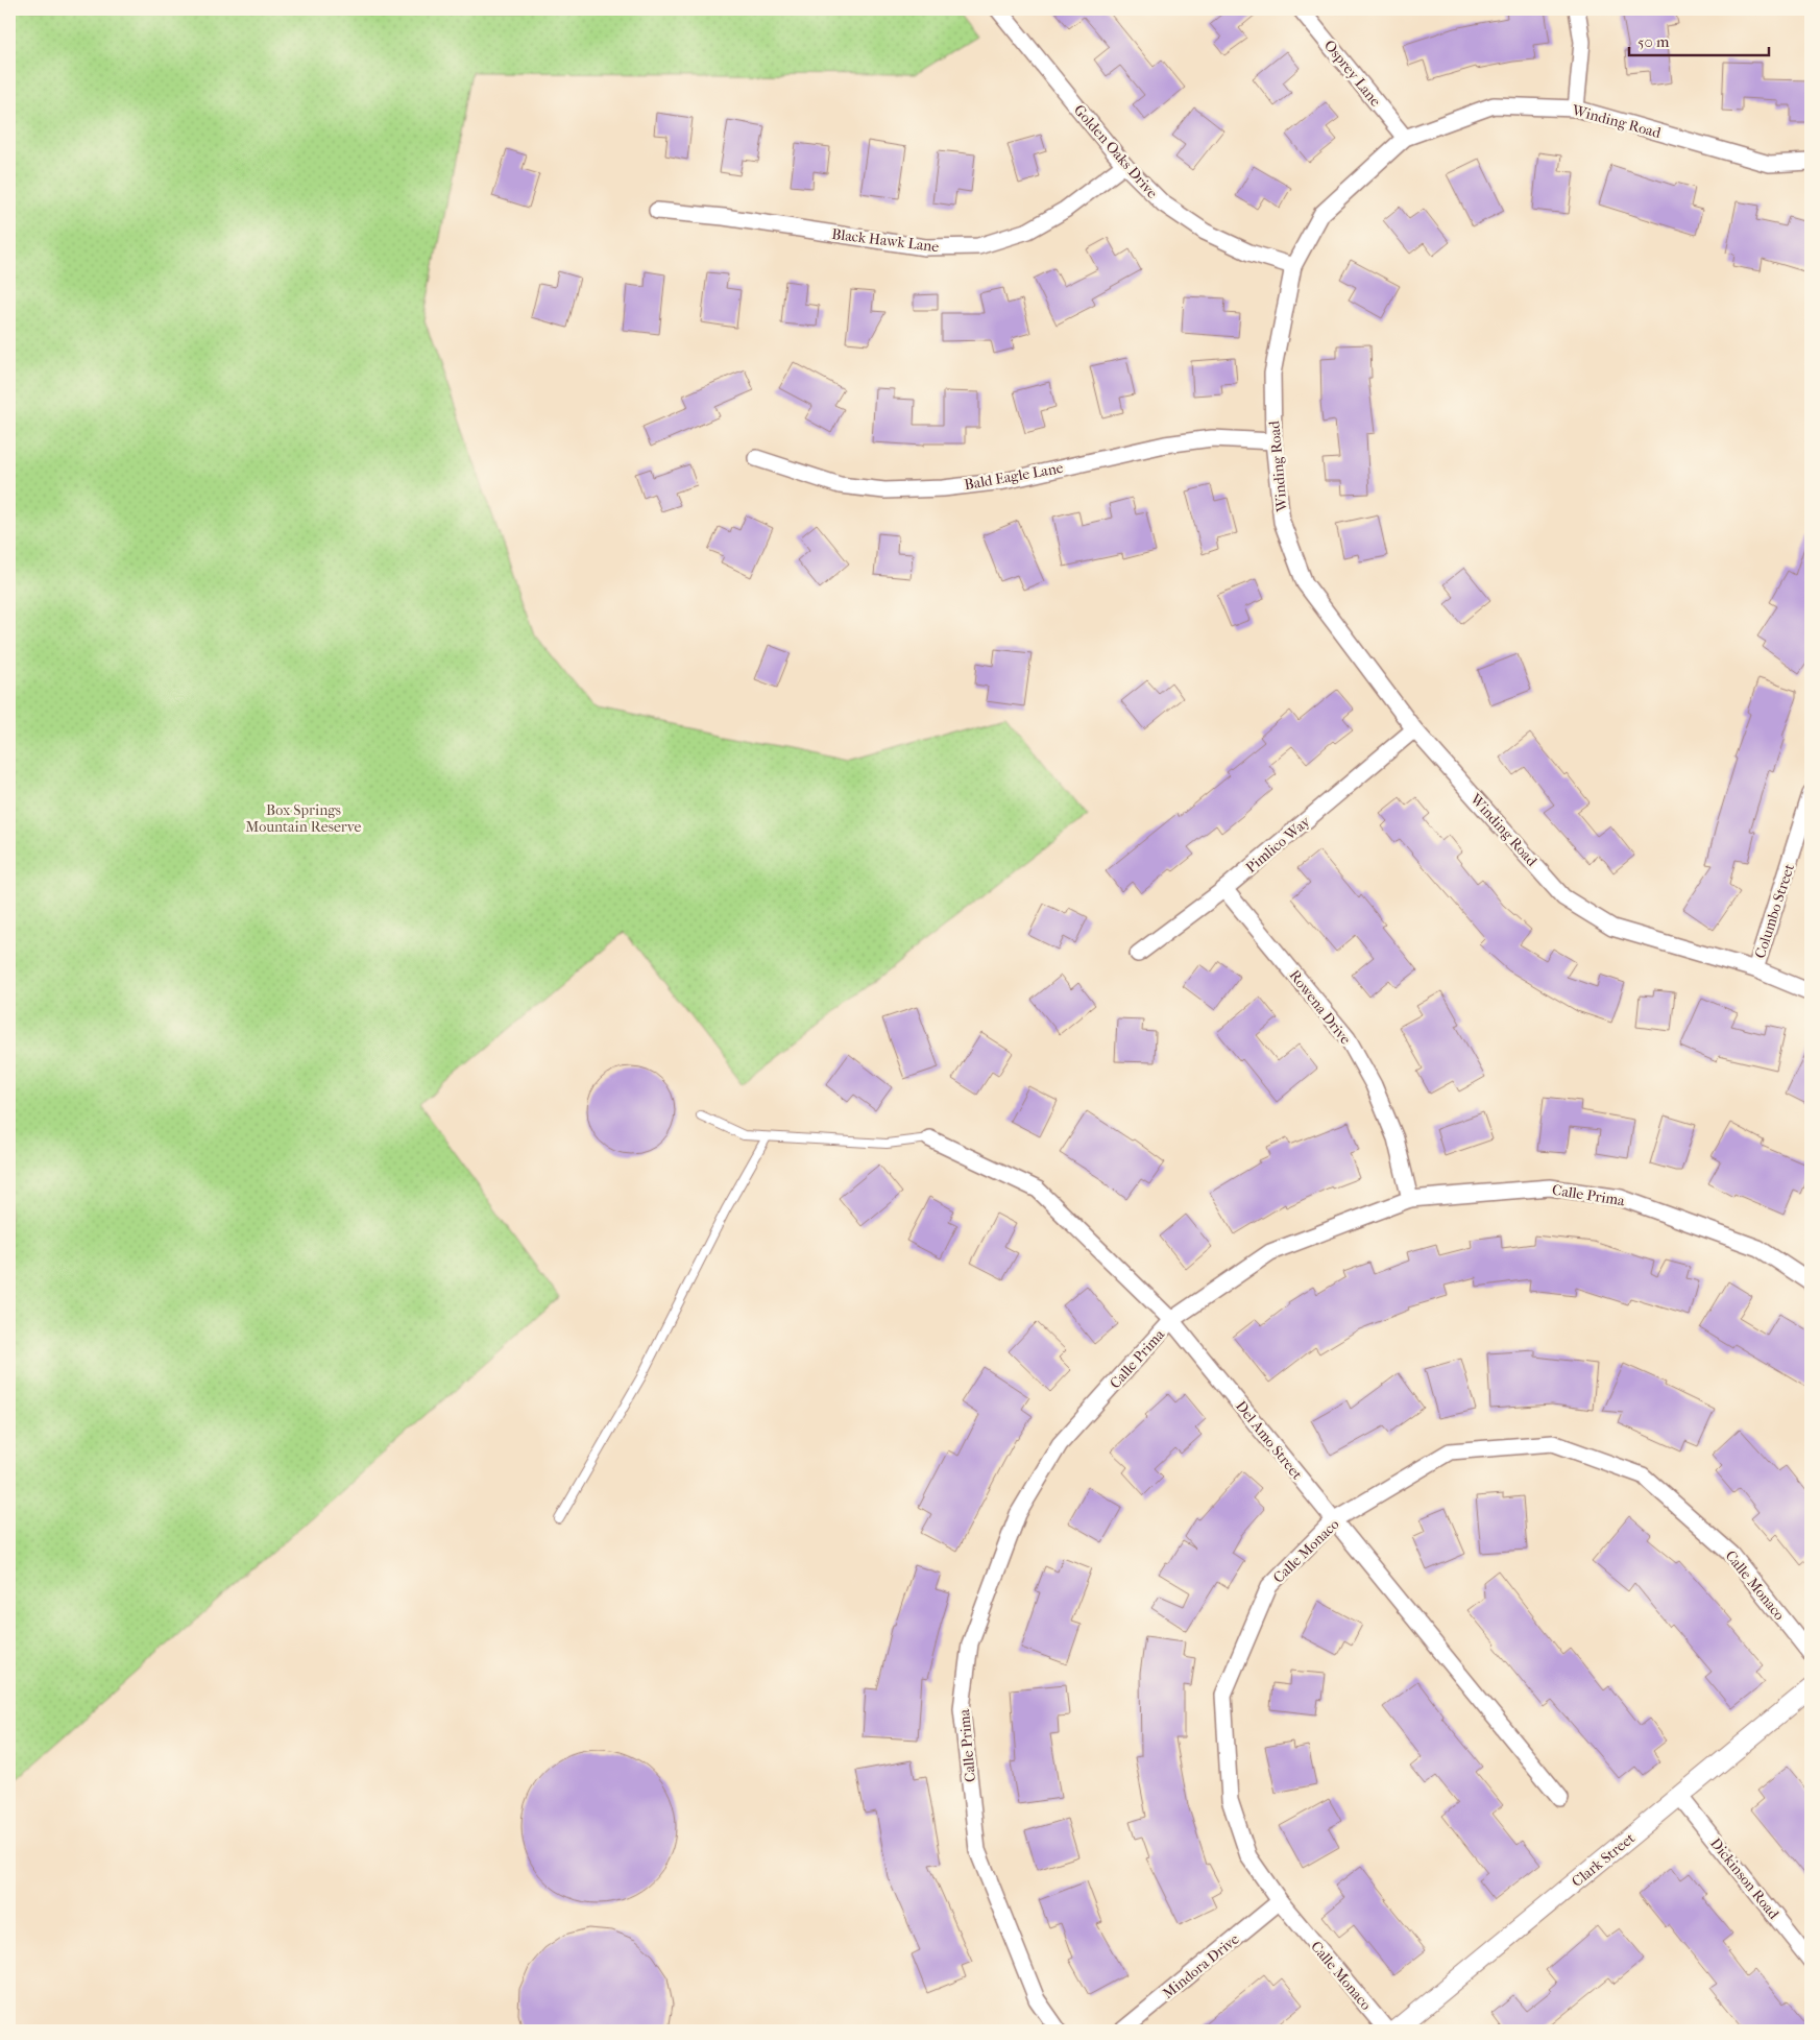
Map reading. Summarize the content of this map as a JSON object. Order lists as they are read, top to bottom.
{
  "streets": {
    "street": [
      "Osprey Lane",
      "Winding Road",
      "Golden Oaks Drive",
      "Black Hawk Lane",
      "Bald Eagle Lane",
      "Pimlico Way",
      "Columbo Street",
      "Rowena Drive",
      "Calle Prima",
      "Del Amo Street",
      "Calle Monaco",
      "Clark Street",
      "Dickinson Road",
      "Mindora Drive"
    ]
  },
  "crossings": [
    ["Osprey Lane", "Winding Road"],
    ["Winding Road", "Golden Oaks Drive"],
    ["Winding Road", "Bald Eagle Lane"],
    ["Winding Road", "Pimlico Way"],
    ["Winding Road", "Columbo Street"],
    ["Golden Oaks Drive", "Black Hawk Lane"],
    ["Pimlico Way", "Rowena Drive"],
    ["Rowena Drive", "Calle Prima"],
    ["Calle Prima", "Del Amo Street"],
    ["Del Amo Street", "Calle Monaco"],
    ["Calle Monaco", "Mindora Drive"],
    ["Clark Street", "Dickinson Road"]
  ],
  "parks": ["Box Springs Mountain Reserve"],
  "scale_bar": "50 m"
}
